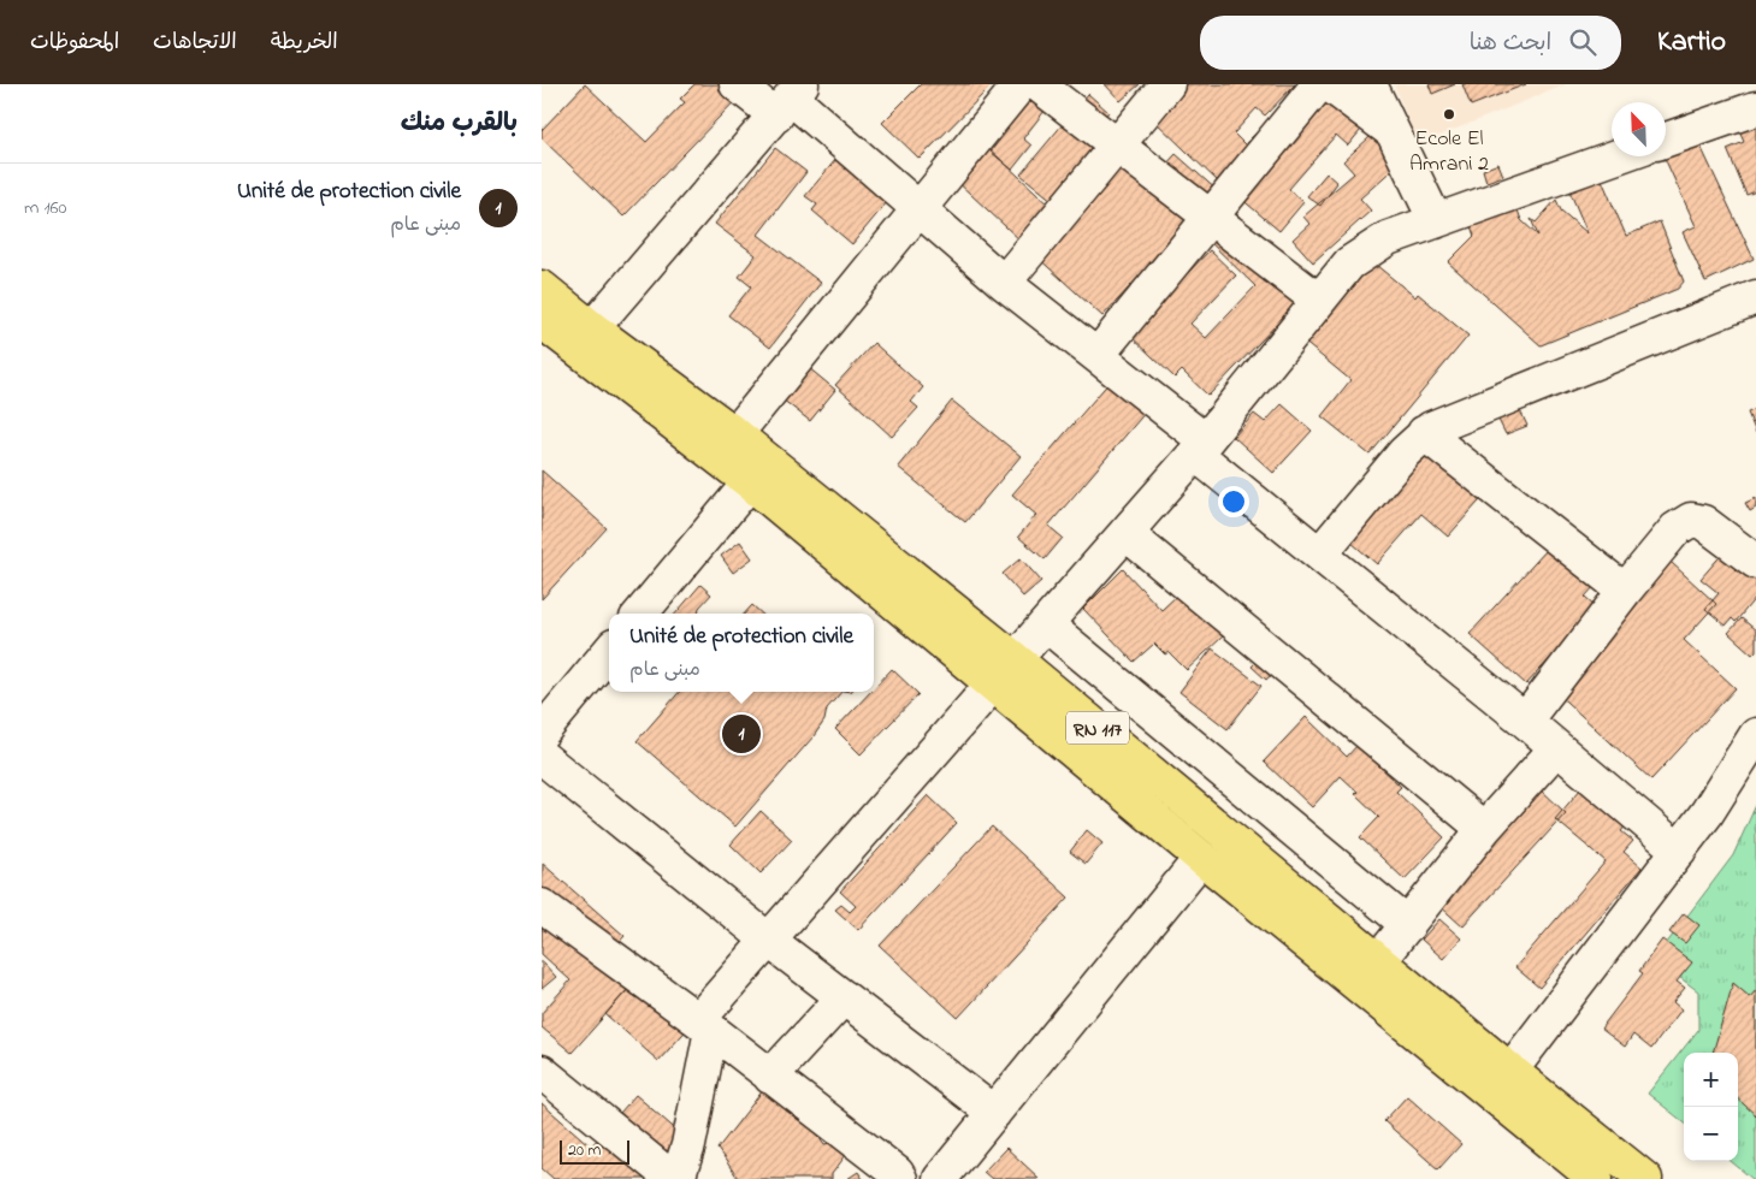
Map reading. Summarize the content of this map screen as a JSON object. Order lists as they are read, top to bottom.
{
  "streets": {
    "main road": ["RN 117"]
  },
  "places": ["Ecole El Amrani 2"],
  "scale_bar": "20 m",
  "north": "top left",
  "page": {
    "header": "Kartio",
    "search": "ابحث هنا",
    "nav": ["الخريطة", "الاتجاهات", "المحفوظات"],
    "heading": "بالقرب منك",
    "list": [
      {
        "mark": "1",
        "name": "Unité de protection civile",
        "note": "مبنى عام",
        "value": "160 m"
      }
    ],
    "popup": ["Unité de protection civile", "مبنى عام"],
    "pins": "1",
    "map_buttons": ["+", "−"],
    "scale": "20 m"
  }
}
